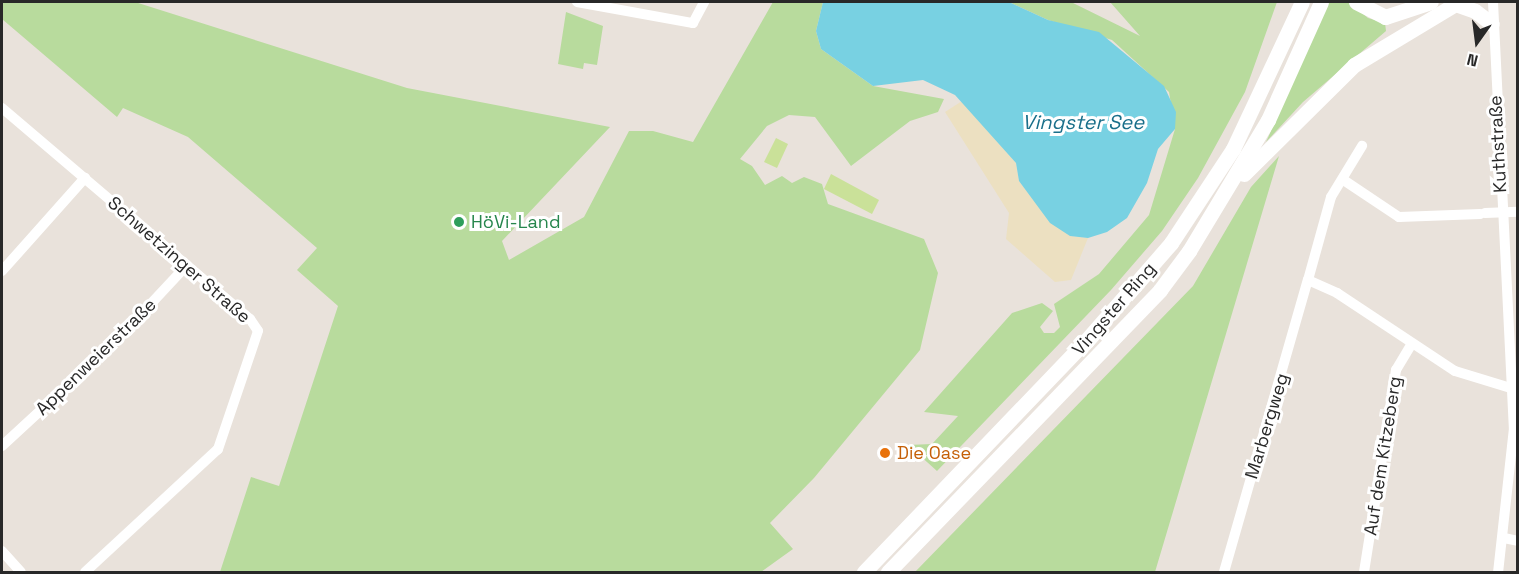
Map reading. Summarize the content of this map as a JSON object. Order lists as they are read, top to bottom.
{
  "streets": {
    "main road": ["Vingster Ring"],
    "street": [
      "Kuthstraße",
      "Schwetzinger Straße",
      "Appenweierstraße",
      "Marbergweg",
      "Auf dem Kitzeberg"
    ]
  },
  "crossings": [
    ["Schwetzinger Straße", "Appenweierstraße"]
  ],
  "water": ["Vingster See"],
  "places": ["HöVi-Land", "Die Oase"],
  "north": "bottom"
}
